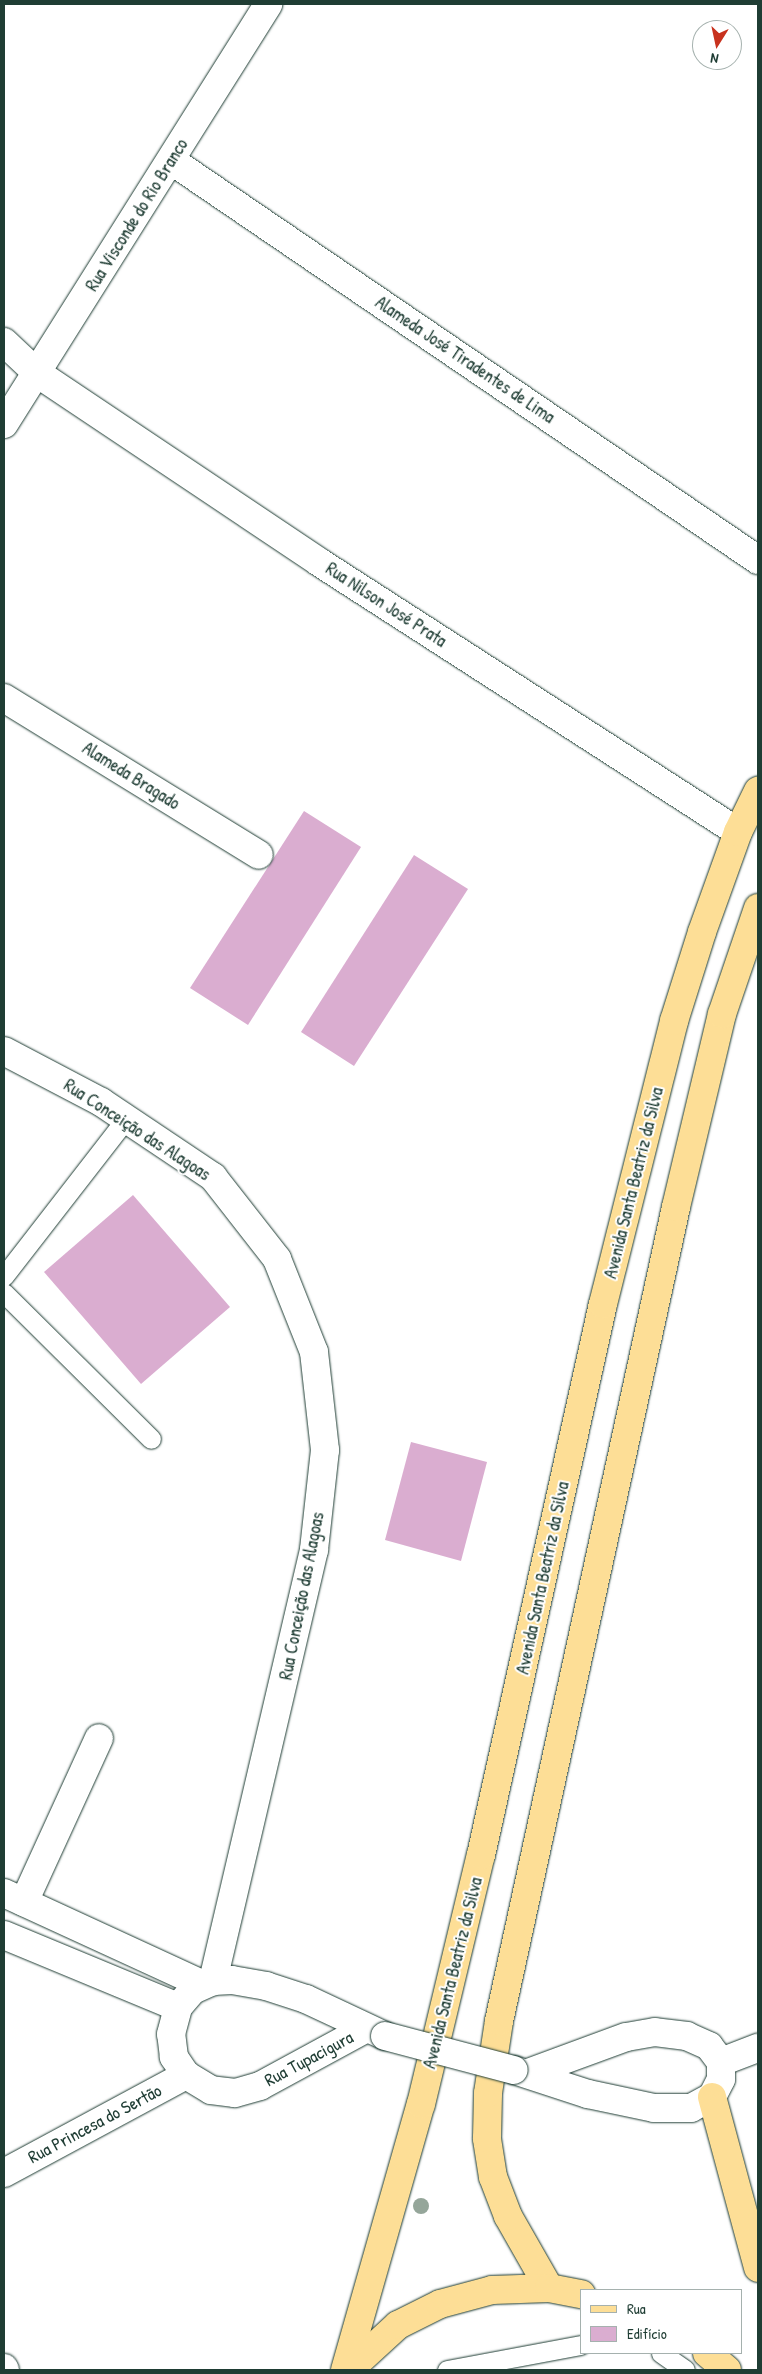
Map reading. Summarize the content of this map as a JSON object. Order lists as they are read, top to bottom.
{
  "streets": {
    "main road": ["Avenida Santa Beatriz da Silva"],
    "street": [
      "Rua Visconde do Rio Branco",
      "Alameda José Tiradentes de Lima",
      "Rua Nilson José Prata",
      "Alameda Bragado",
      "Rua Conceição das Alagoas",
      "Rua Tupacigura",
      "Rua Princesa do Sertão"
    ]
  },
  "crossings": [
    ["Rua Visconde do Rio Branco", "Alameda José Tiradentes de Lima"],
    ["Rua Visconde do Rio Branco", "Rua Nilson José Prata"],
    ["Rua Nilson José Prata", "Avenida Santa Beatriz da Silva"],
    ["Rua Conceição das Alagoas", "Rua Tupacigura"],
    ["Rua Tupacigura", "Rua Princesa do Sertão"]
  ],
  "legend": ["Rua", "Edifício"],
  "north": "bottom"
}
